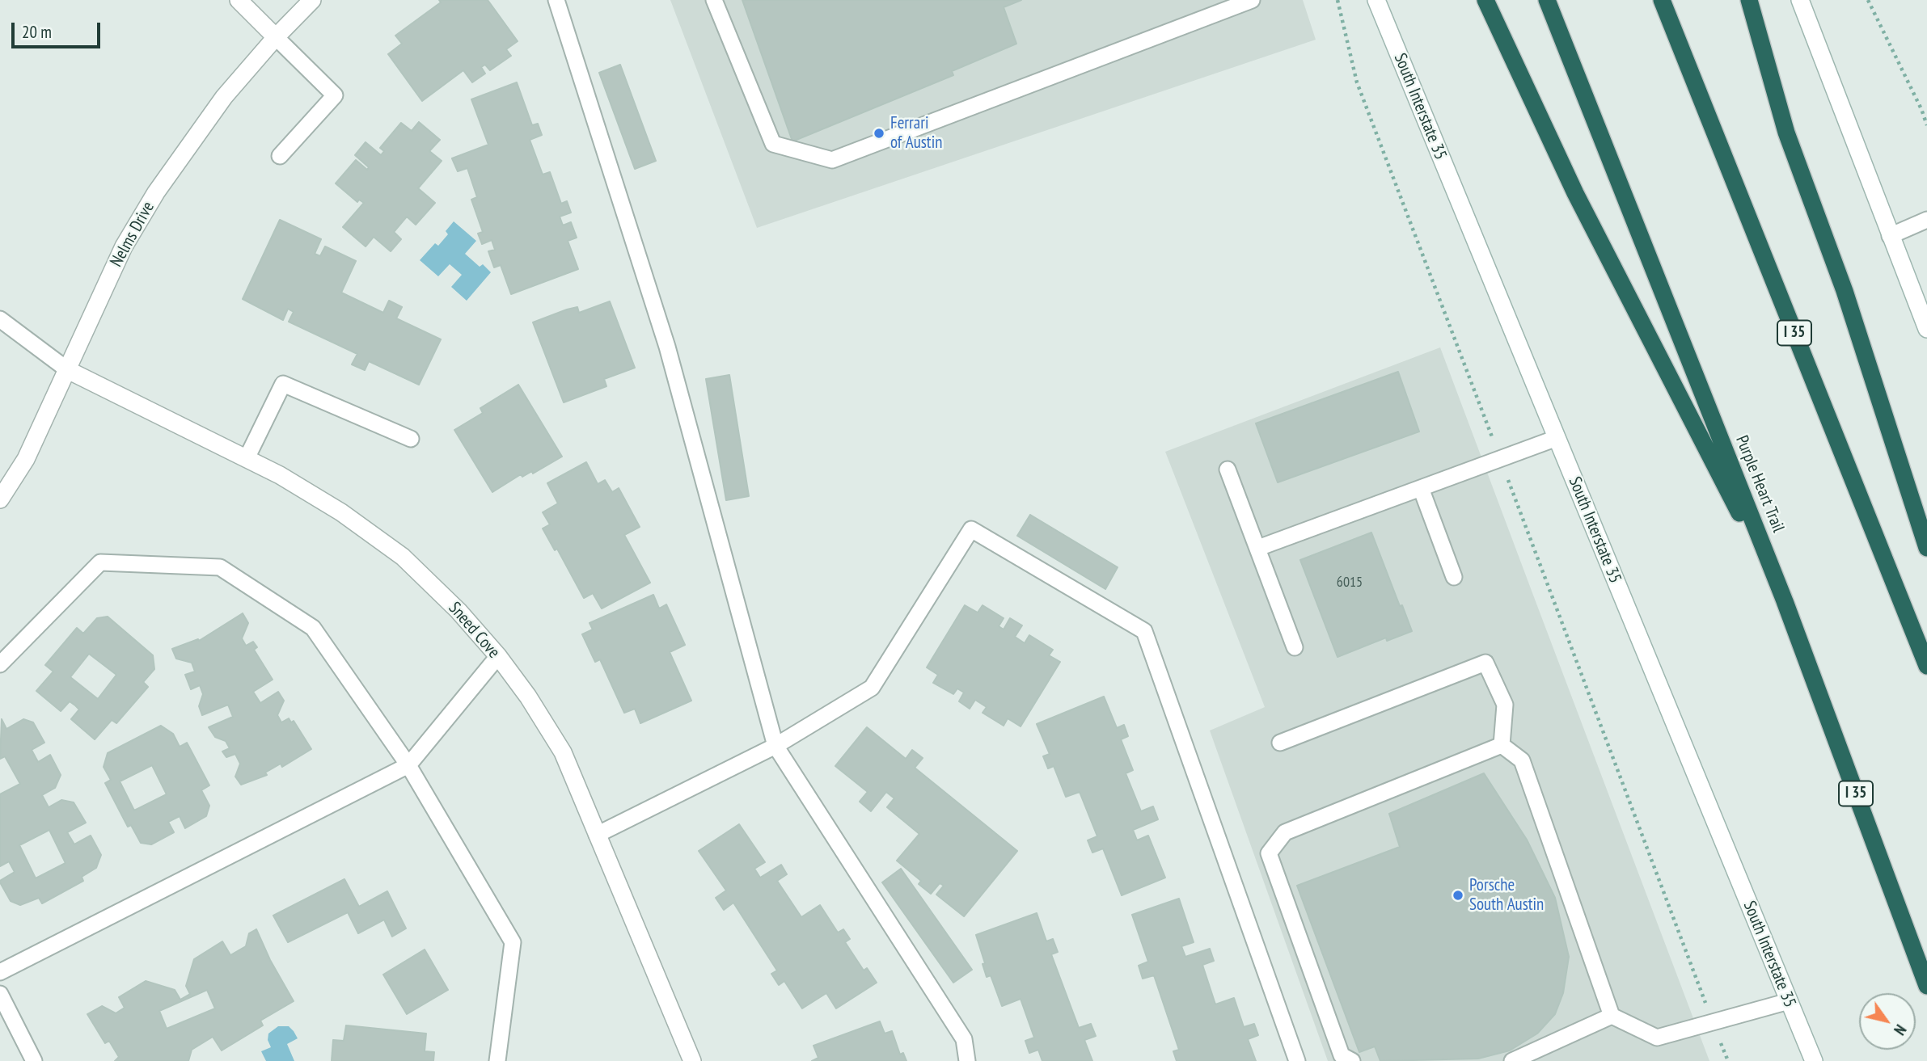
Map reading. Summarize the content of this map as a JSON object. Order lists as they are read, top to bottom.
{
  "streets": {
    "highway": ["I 35", "Purple Heart Trail"],
    "street": ["South Interstate 35", "Nelms Drive", "Sneed Cove"]
  },
  "crossings": [
    ["Nelms Drive", "Sneed Cove"]
  ],
  "places": ["Ferrari of Austin", "Porsche South Austin"],
  "house_numbers": ["6015"],
  "scale_bar": "20 m",
  "north": "bottom right"
}
